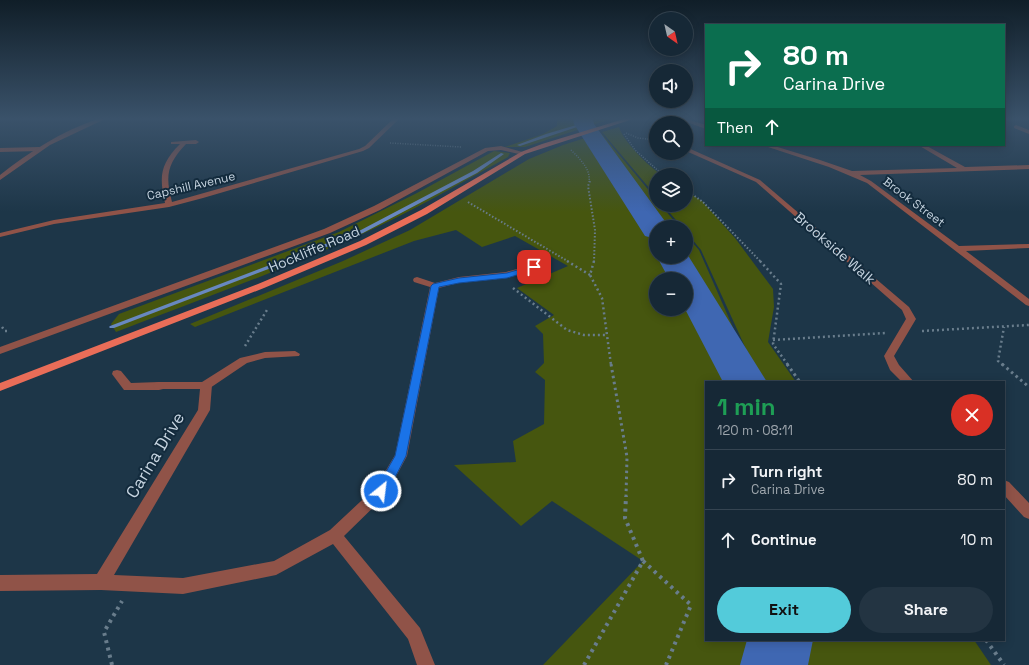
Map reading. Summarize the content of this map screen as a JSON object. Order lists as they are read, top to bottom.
{
  "streets": {
    "main road": ["Hockliffe Road"],
    "street": [
      "Capshill Avenue",
      "Brook Street",
      "Brookside Walk",
      "Carina Drive"
    ]
  },
  "north": "bottom right",
  "page": {
    "map_buttons": ["+", "−"],
    "turn": ["80 m", "Carina Drive"],
    "then": "Then",
    "heading": ["1 min", "120 m · 08:11"],
    "list": [
      {
        "name": "Turn right",
        "note": "Carina Drive",
        "value": "80 m"
      },
      {
        "name": "Continue",
        "value": "10 m"
      }
    ],
    "buttons": ["Exit", "Share"]
  }
}
